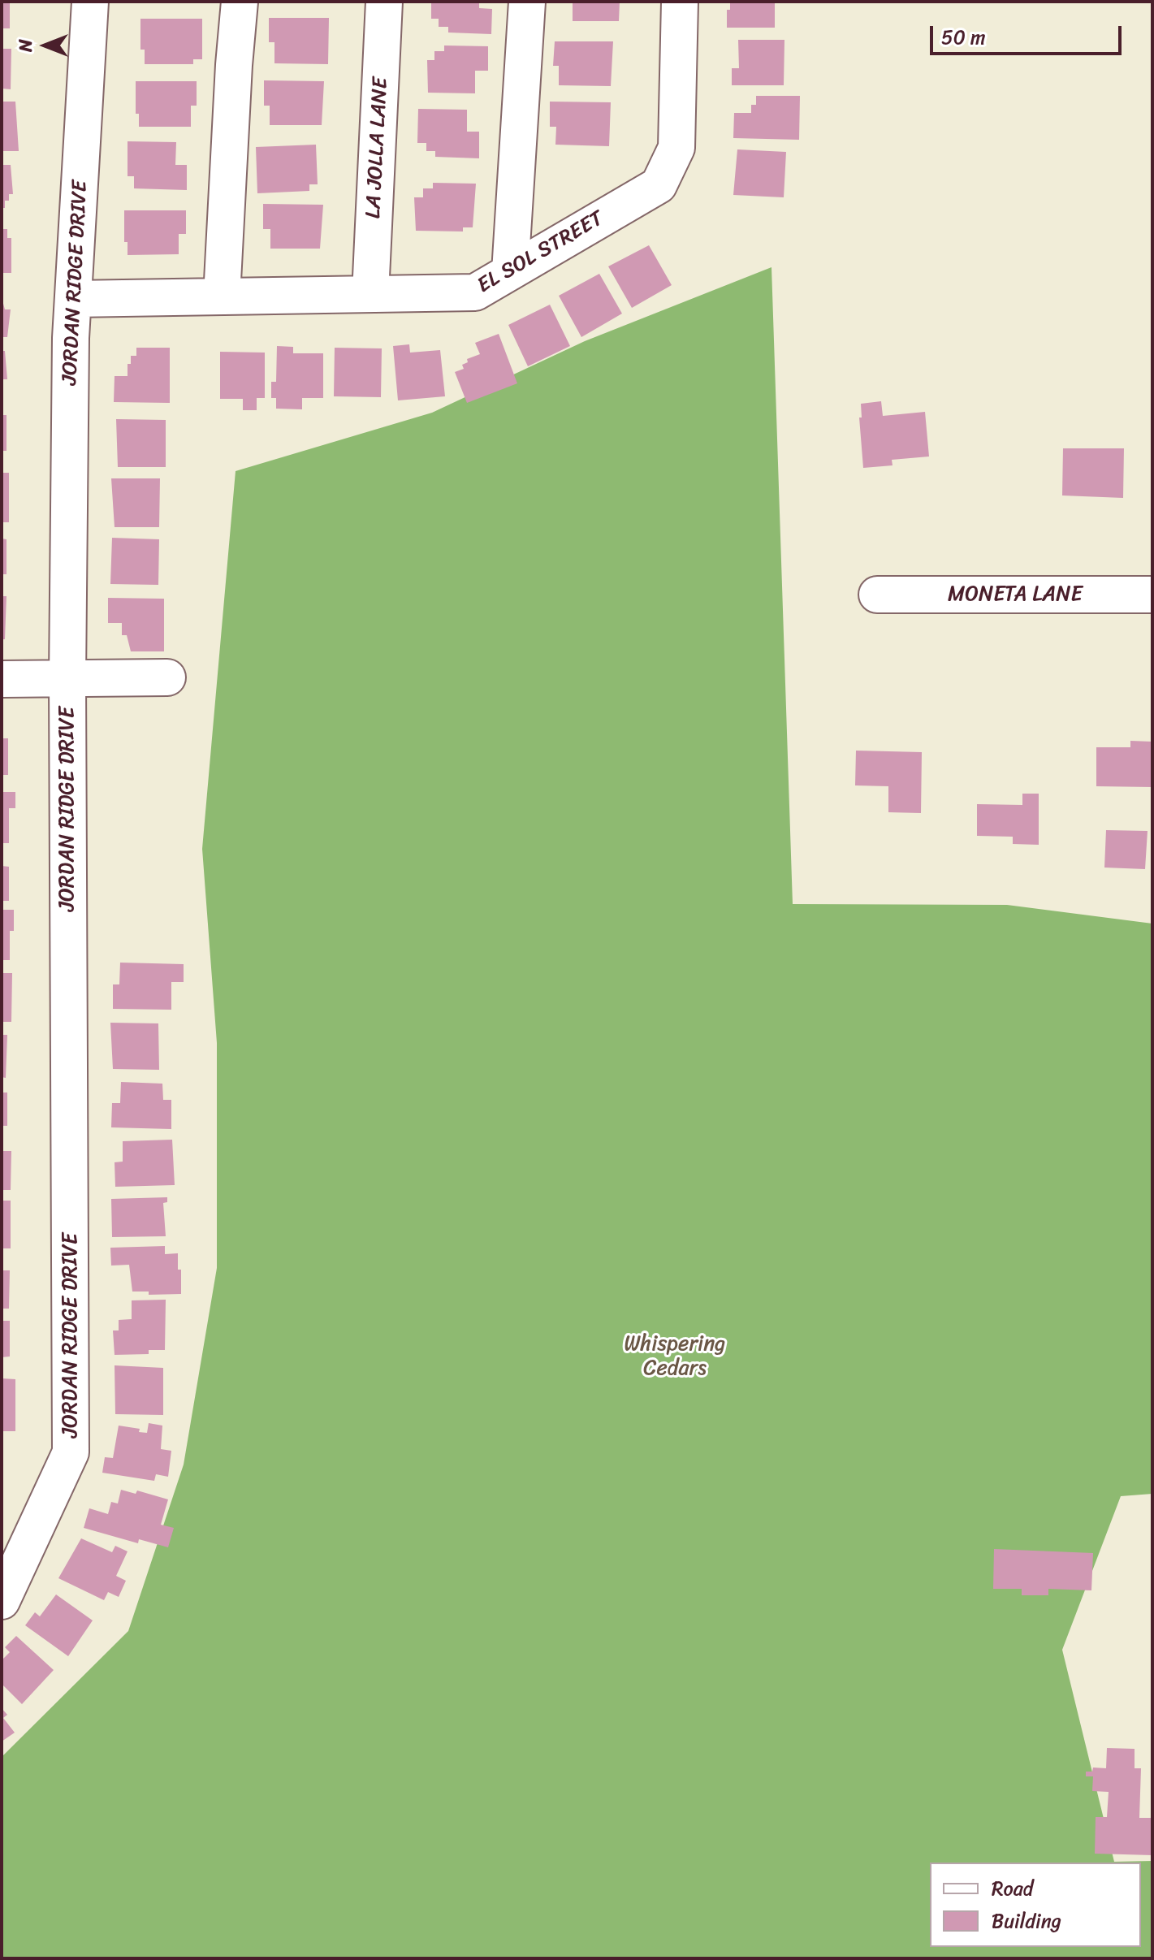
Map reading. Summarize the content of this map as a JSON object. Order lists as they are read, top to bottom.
{
  "streets": {
    "street": [
      "LA JOLLA LANE",
      "EL SOL STREET",
      "JORDAN RIDGE DRIVE",
      "MONETA LANE"
    ]
  },
  "crossings": [
    ["LA JOLLA LANE", "EL SOL STREET"],
    ["EL SOL STREET", "JORDAN RIDGE DRIVE"]
  ],
  "parks": ["Whispering Cedars"],
  "legend": ["Road", "Building"],
  "scale_bar": "50 m",
  "north": "left"
}
